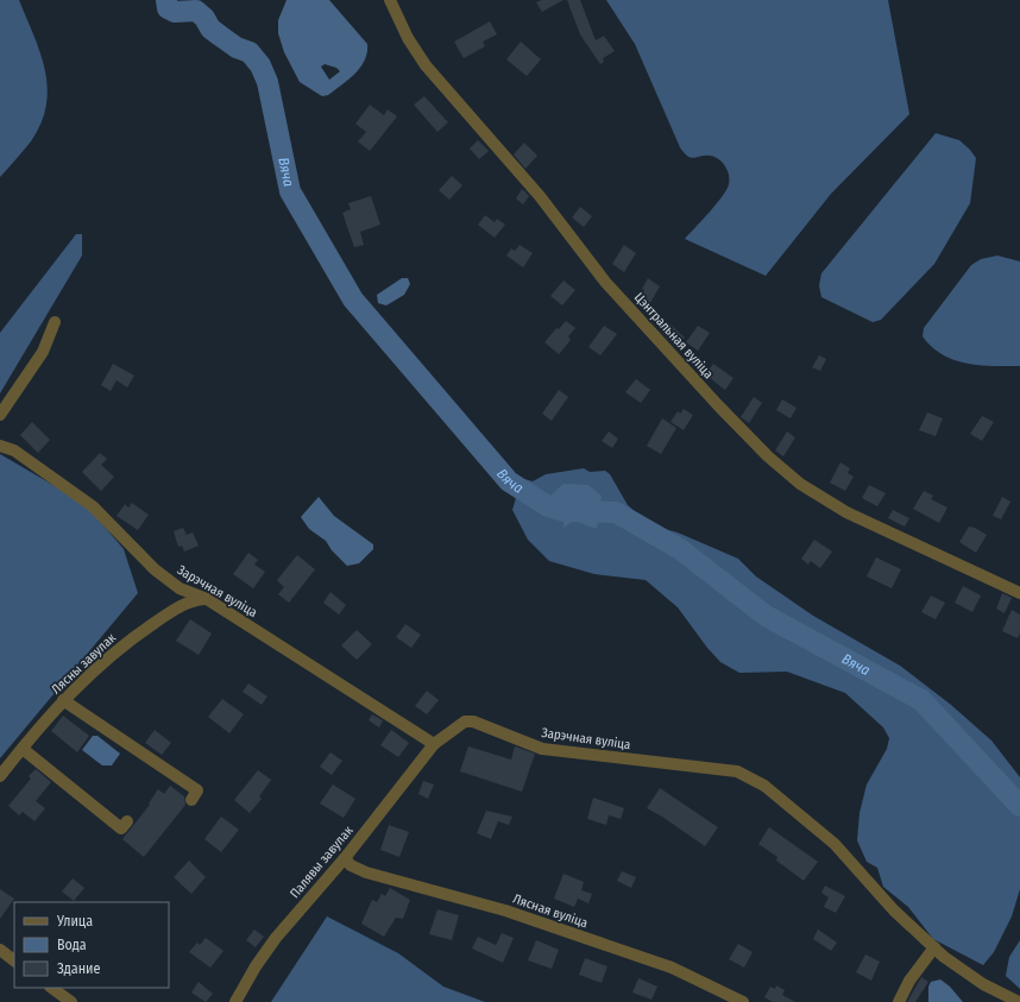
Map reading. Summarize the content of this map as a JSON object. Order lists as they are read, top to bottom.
{
  "streets": {
    "street": [
      "Цэнтральная вуліца",
      "Зарэчная вуліца",
      "Лясны завулак",
      "Палявы завулак",
      "Лясная вуліца"
    ]
  },
  "crossings": [
    ["Зарэчная вуліца", "Лясны завулак"],
    ["Зарэчная вуліца", "Палявы завулак"],
    ["Палявы завулак", "Лясная вуліца"]
  ],
  "water": ["Вяча"],
  "legend": ["Улица", "Вода", "Здание"]
}
